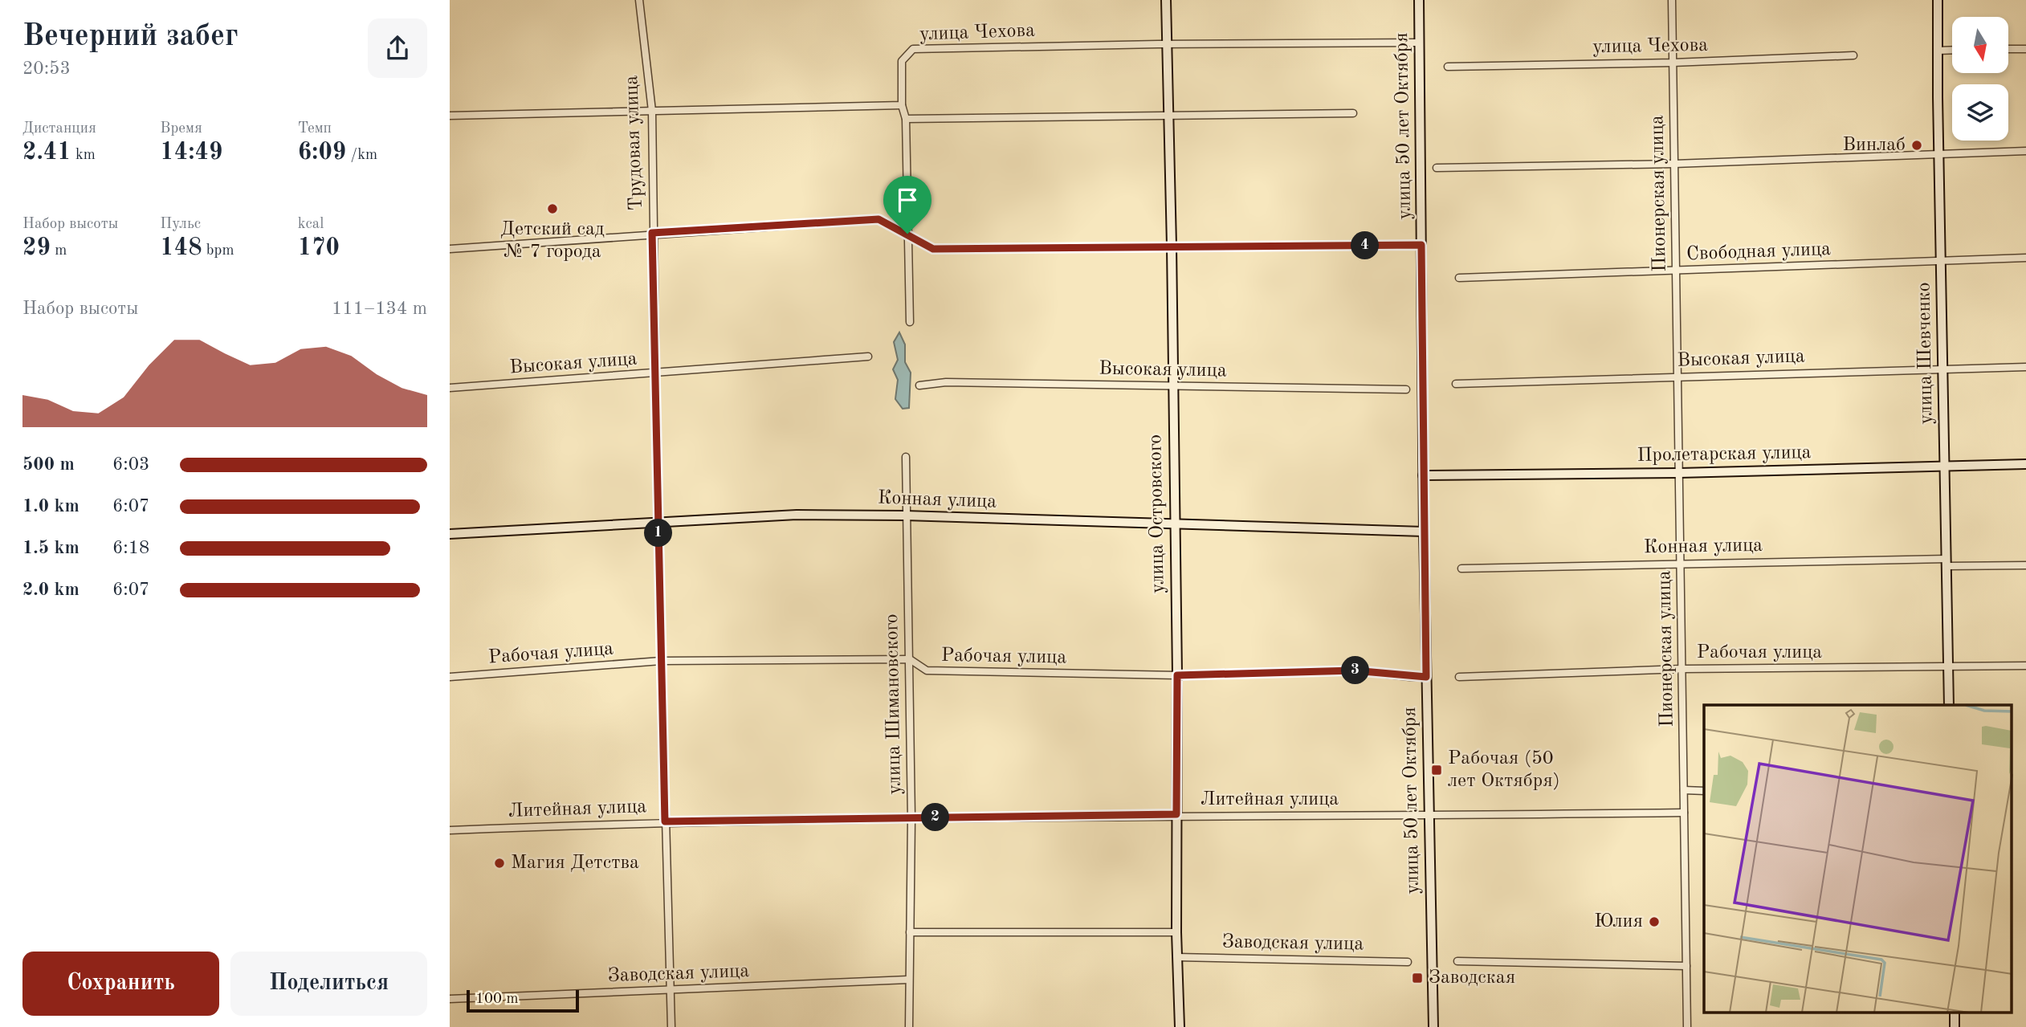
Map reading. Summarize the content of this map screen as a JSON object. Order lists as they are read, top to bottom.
{
  "streets": {
    "street": [
      "улица Чехова",
      "улица 50 лет Октября",
      "Трудовая улица",
      "Пионерская улица",
      "Свободная улица",
      "улица Шевченко",
      "Высокая улица",
      "Пролетарская улица",
      "Конная улица",
      "улица Островского",
      "Рабочая улица",
      "улица Шимановского",
      "Литейная улица",
      "Заводская улица"
    ]
  },
  "crossings": [
    ["улица Чехова", "улица 50 лет Октября"],
    ["улица Чехова", "Пионерская улица"],
    ["улица Чехова", "улица Островского"],
    ["улица 50 лет Октября", "Пролетарская улица"],
    ["улица 50 лет Октября", "Конная улица"],
    ["улица 50 лет Октября", "Рабочая улица"],
    ["улица 50 лет Октября", "Литейная улица"],
    ["Трудовая улица", "Высокая улица"],
    ["Трудовая улица", "Конная улица"],
    ["Трудовая улица", "Рабочая улица"],
    ["Трудовая улица", "Литейная улица"],
    ["Трудовая улица", "Заводская улица"],
    ["Пионерская улица", "Свободная улица"],
    ["Пионерская улица", "Высокая улица"],
    ["Пионерская улица", "Пролетарская улица"],
    ["Пионерская улица", "Конная улица"],
    ["Пионерская улица", "Рабочая улица"],
    ["Пионерская улица", "Литейная улица"],
    ["Свободная улица", "улица Шевченко"],
    ["улица Шевченко", "Высокая улица"],
    ["улица Шевченко", "Пролетарская улица"],
    ["улица Шевченко", "Конная улица"],
    ["улица Шевченко", "Рабочая улица"],
    ["Высокая улица", "улица Островского"],
    ["Конная улица", "улица Островского"],
    ["Конная улица", "улица Шимановского"],
    ["улица Островского", "Рабочая улица"],
    ["улица Островского", "Литейная улица"],
    ["улица Островского", "Заводская улица"],
    ["Рабочая улица", "улица Шимановского"],
    ["улица Шимановского", "Литейная улица"],
    ["улица Шимановского", "Заводская улица"]
  ],
  "places": {
    "other": [
      "Винлаб",
      "Детский сад № 7 города",
      "Магия Детства",
      "Юлия"
    ],
    "transit": ["Рабочая (50 лет Октября)", "Заводская"]
  },
  "scale_bar": "100 m",
  "north": "bottom",
  "page": {
    "heading": ["Вечерний забег", "20:53"],
    "stats": [
      ["Дистанция", "2.41 km"],
      ["Время", "14:49"],
      ["Темп", "6:09 /km"],
      ["Набор высоты", "29 m"],
      ["Пульс", "148 bpm"],
      ["kcal", "170"]
    ],
    "pins": [
      "4",
      "1",
      "3",
      "2"
    ],
    "chart": ["Набор высоты", "111–134 m"],
    "list": [
      {
        "name": "500 m",
        "note": "6:03"
      },
      {
        "name": "1.0 km",
        "note": "6:07"
      },
      {
        "name": "1.5 km",
        "note": "6:18"
      },
      {
        "name": "2.0 km",
        "note": "6:07"
      }
    ],
    "buttons": ["Сохранить", "Поделиться"],
    "scale": "100 m"
  }
}
